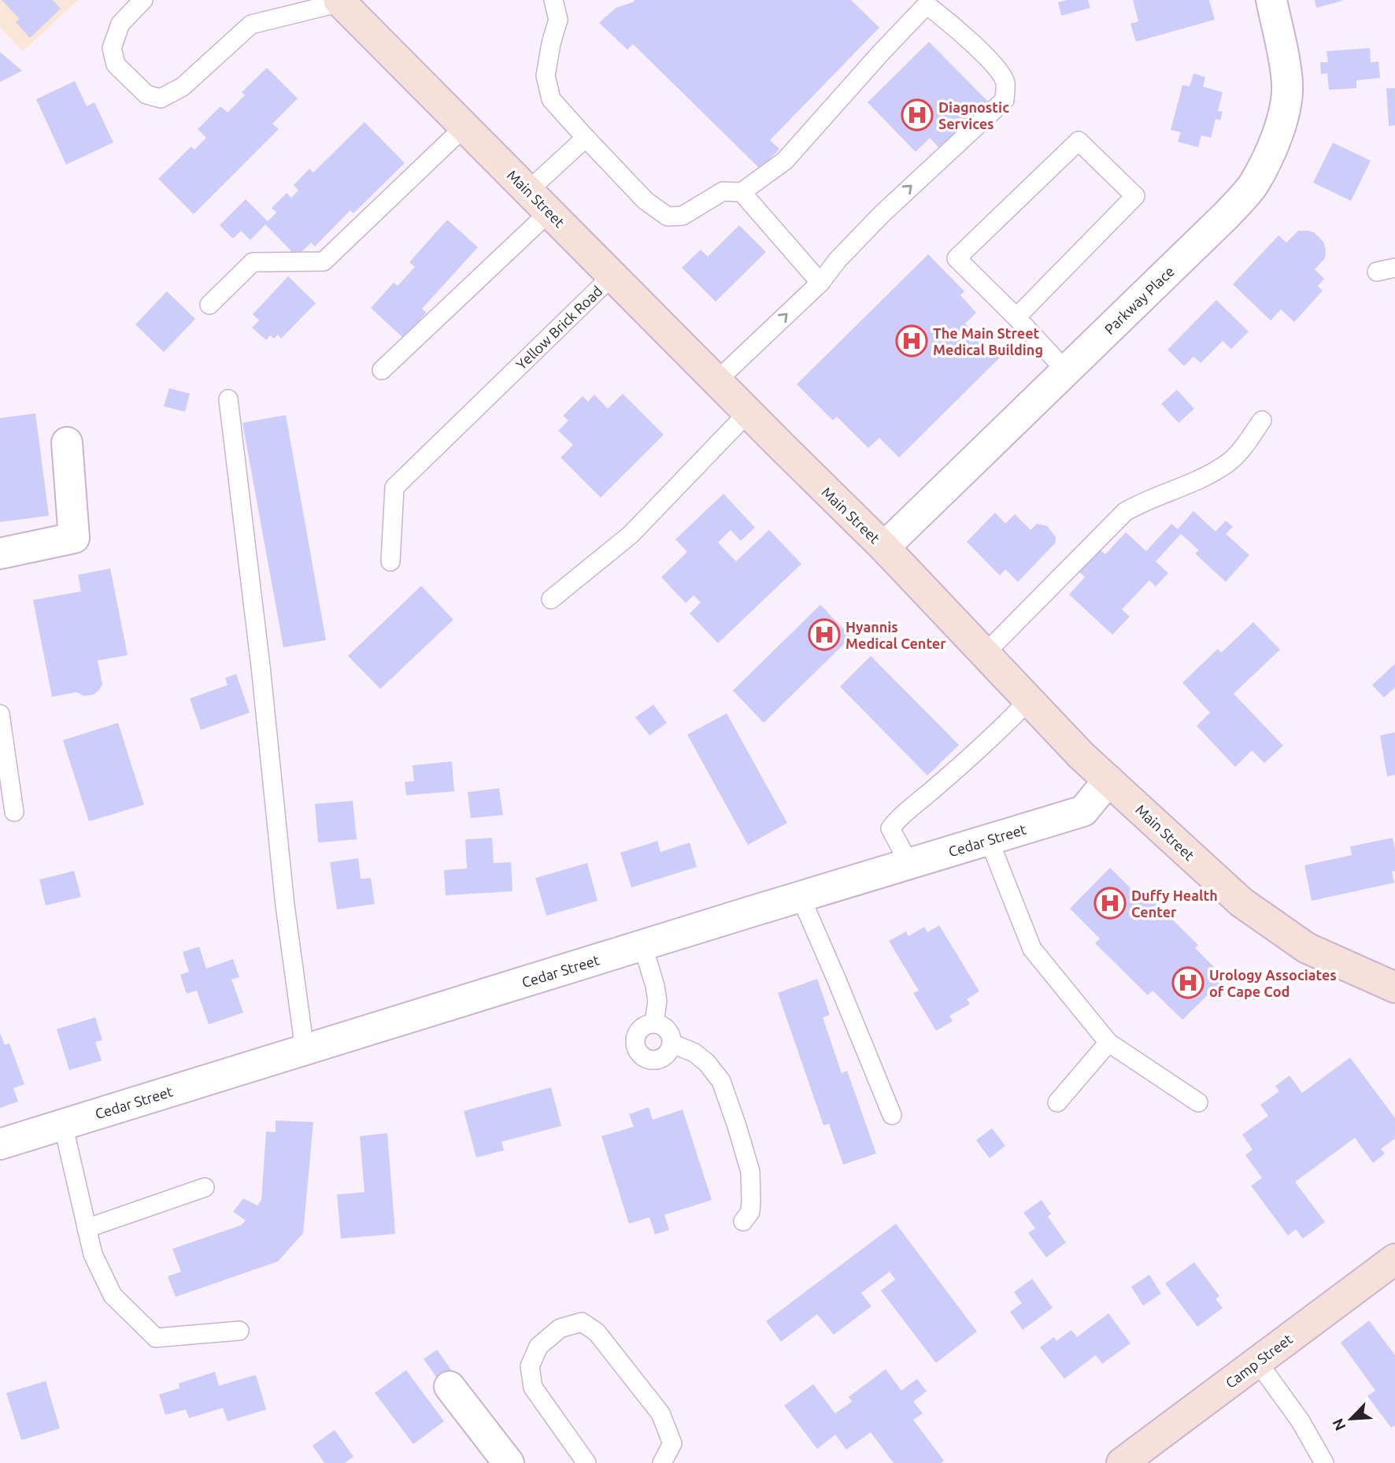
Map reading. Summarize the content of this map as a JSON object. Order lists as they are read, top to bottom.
{
  "streets": {
    "main road": ["Main Street", "Camp Street"],
    "street": ["Parkway Place", "Cedar Street"],
    "lane": ["Yellow Brick Road"]
  },
  "crossings": [
    ["Main Street", "Parkway Place"],
    ["Main Street", "Yellow Brick Road"],
    ["Main Street", "Cedar Street"]
  ],
  "places": {
    "hospital": [
      "Diagnostic Services",
      "The Main Street Medical Building",
      "Hyannis Medical Center",
      "Duffy Health Center",
      "Urology Associates of Cape Cod"
    ]
  },
  "north": "bottom left"
}
